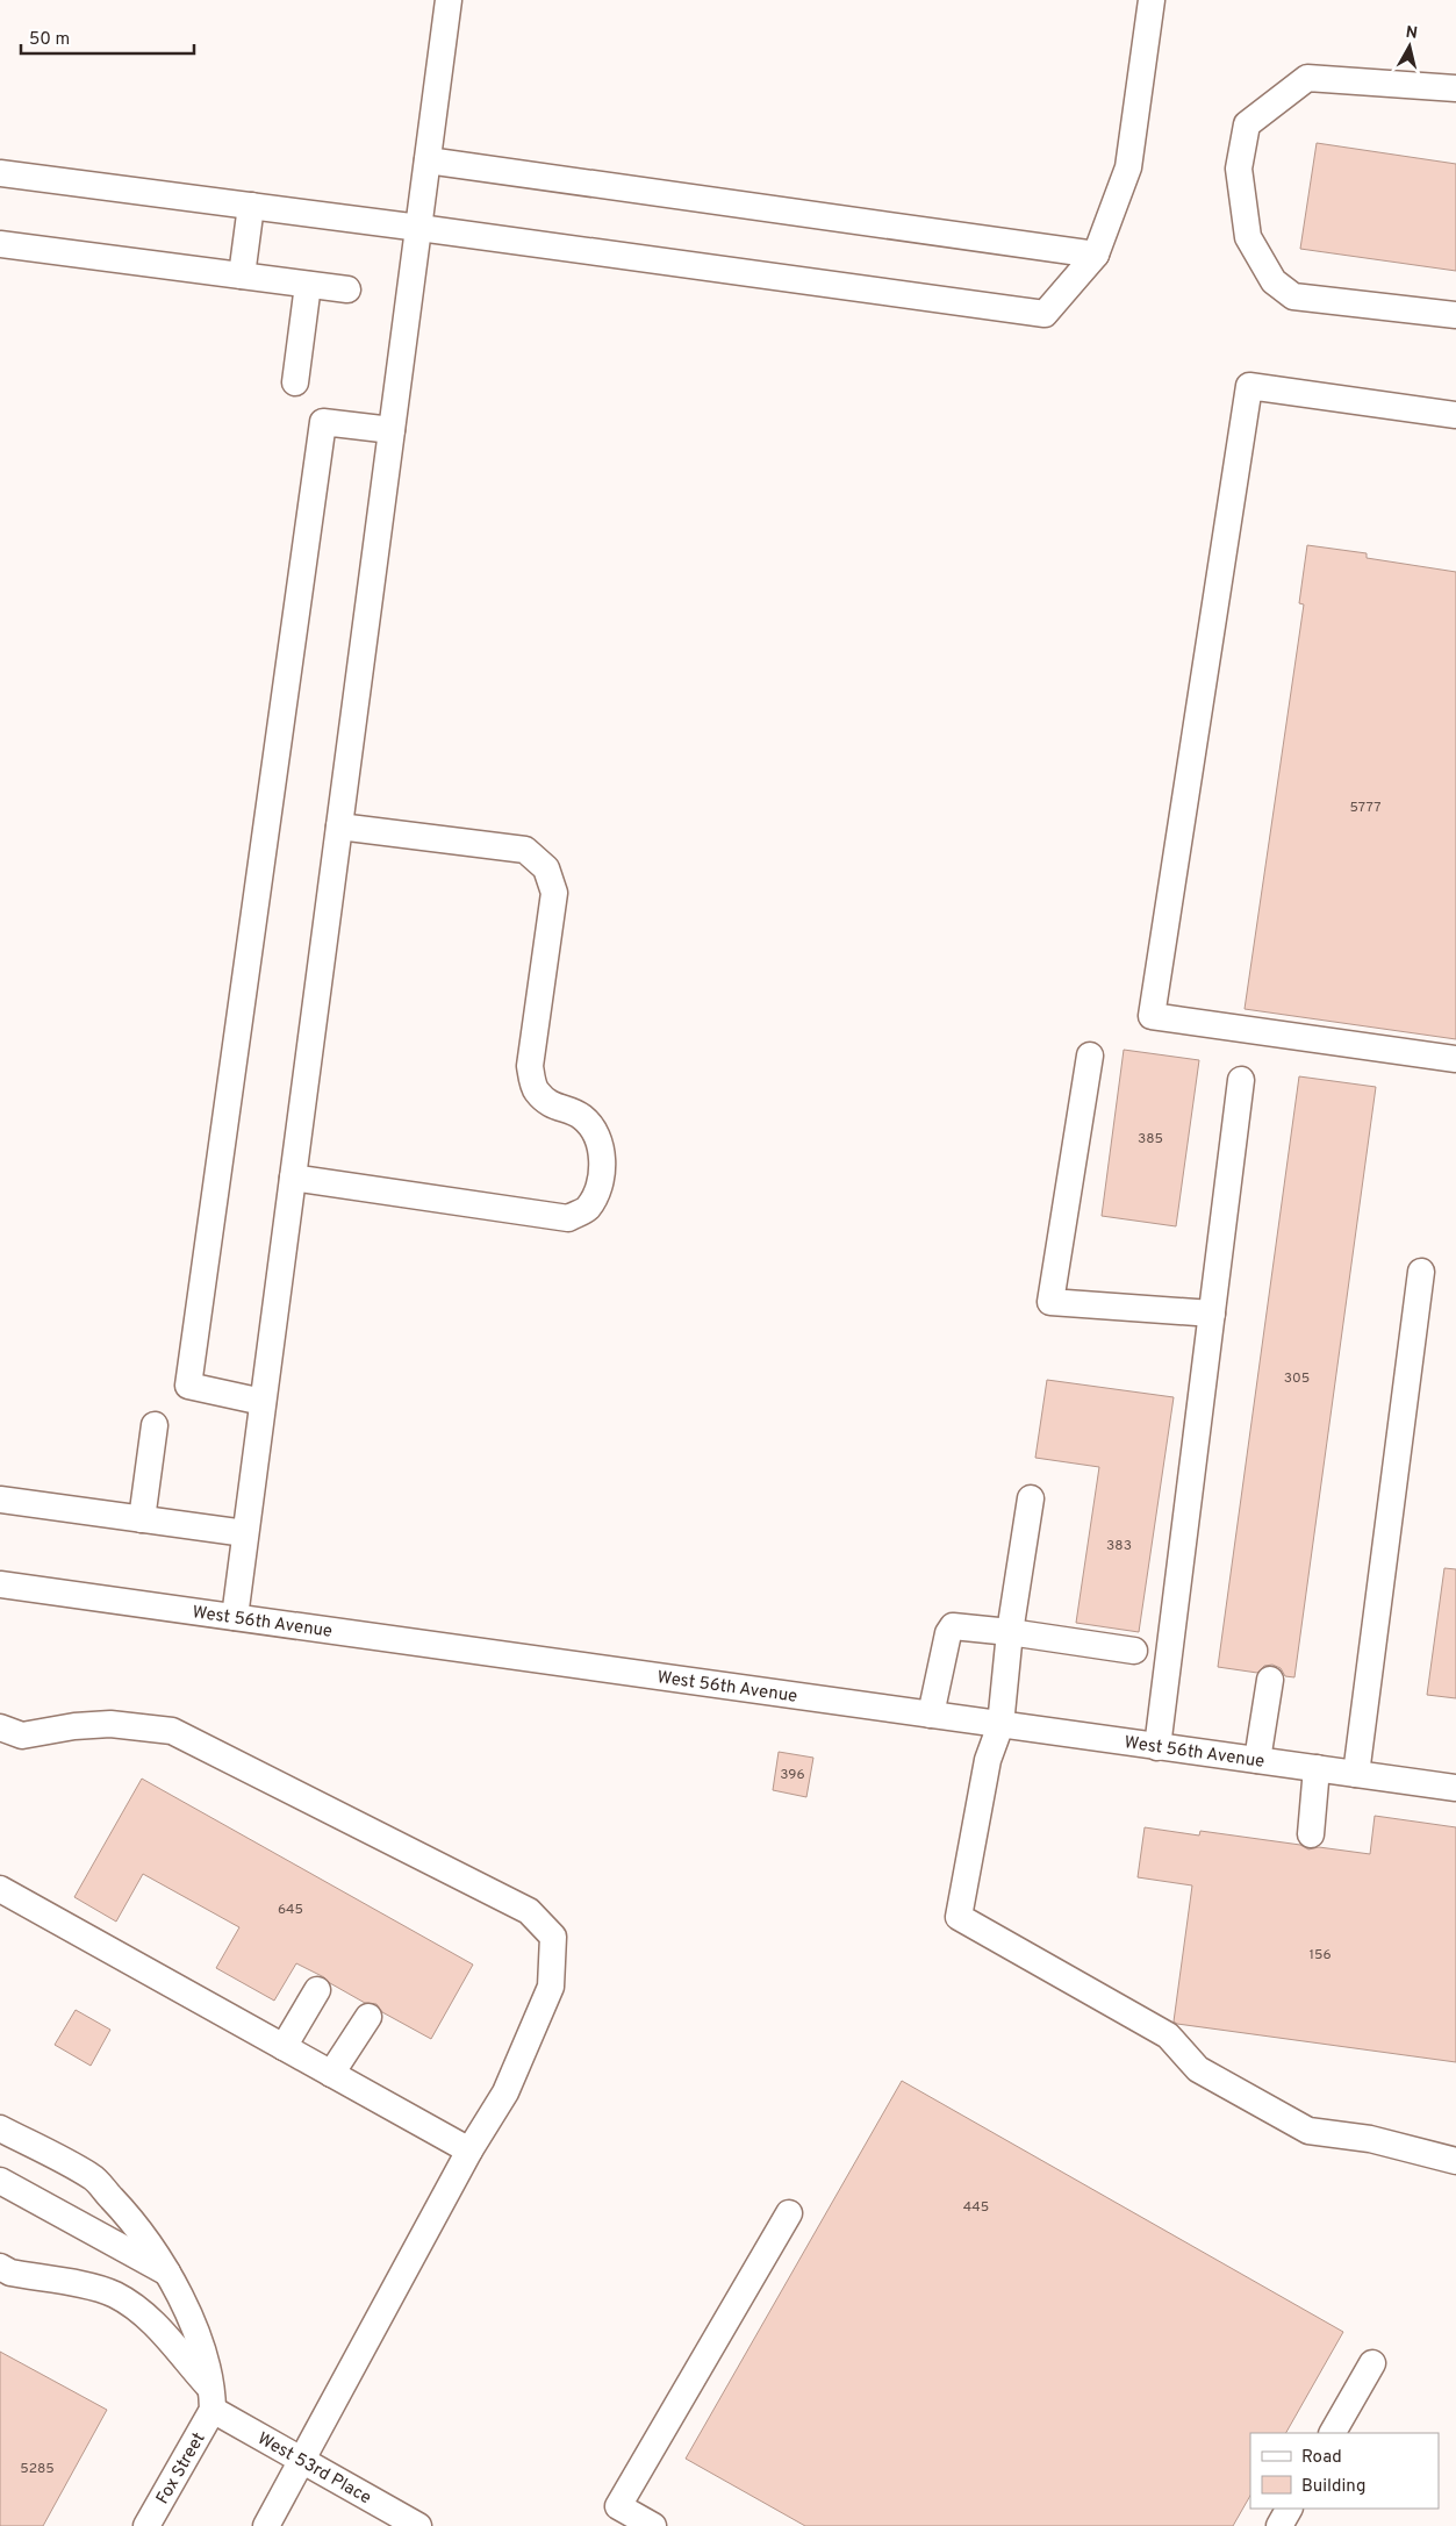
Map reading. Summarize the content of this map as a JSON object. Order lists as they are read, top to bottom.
{
  "streets": {
    "street": ["West 56th Avenue", "Fox Street", "West 53rd Place"]
  },
  "crossings": [
    ["Fox Street", "West 53rd Place"]
  ],
  "house_numbers": [
    "5777",
    "385",
    "305",
    "383",
    "396",
    "645",
    "156",
    "445",
    "5285"
  ],
  "legend": ["Road", "Building"],
  "scale_bar": "50 m",
  "north": "top"
}
